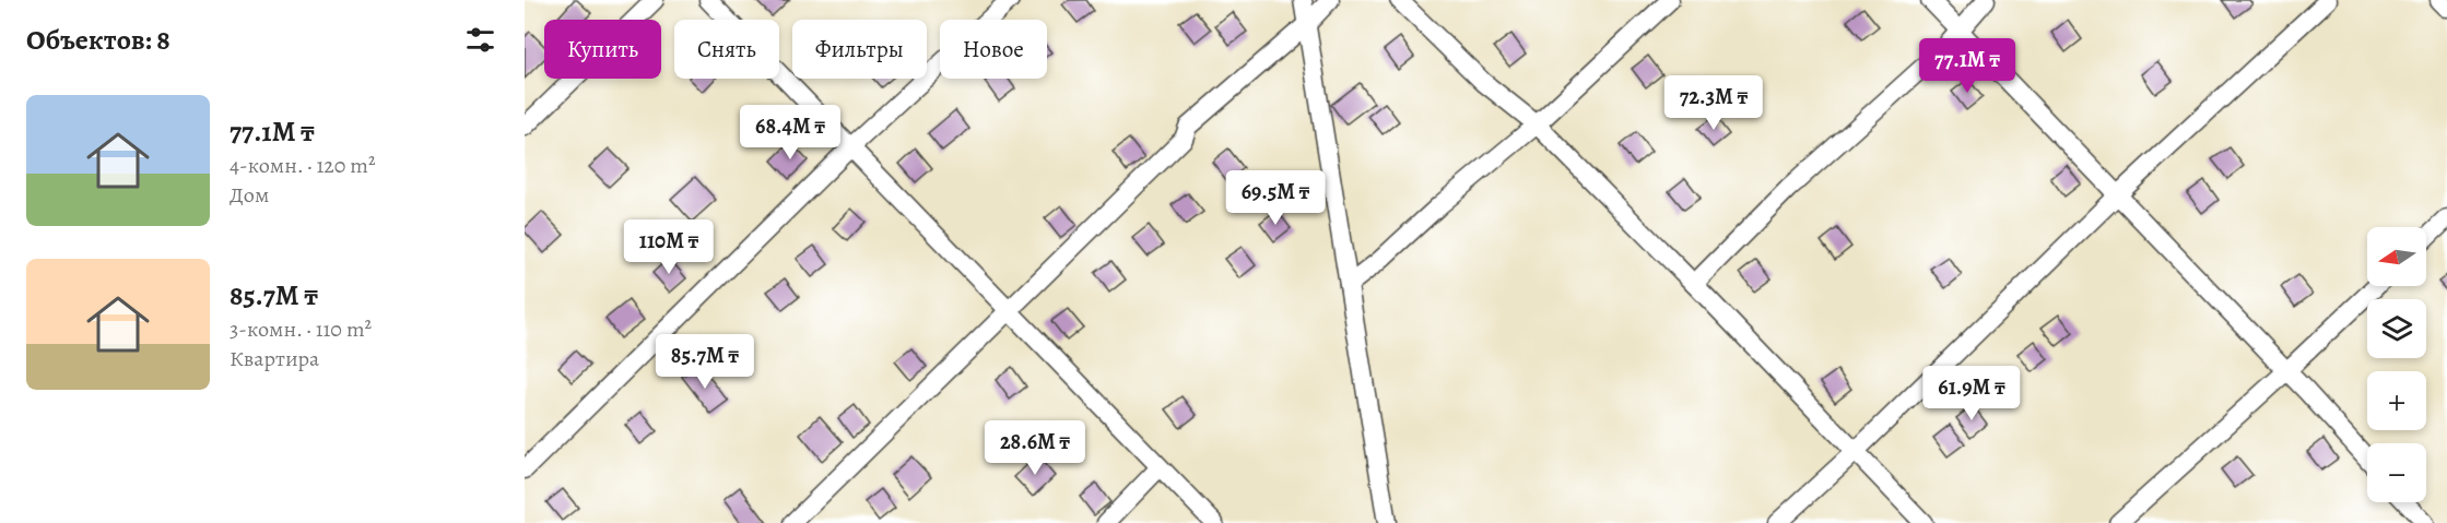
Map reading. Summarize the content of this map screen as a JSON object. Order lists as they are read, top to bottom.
{
  "north": "left",
  "page": {
    "heading": "Объектов: 8",
    "chip": [
      "Купить",
      "Снять",
      "Фильтры",
      "Новое"
    ],
    "price": [
      "77.1M ₸",
      "72.3M ₸",
      "68.4M ₸",
      "69.5M ₸",
      "110M ₸",
      "85.7M ₸",
      "61.9M ₸",
      "28.6M ₸"
    ],
    "list": [
      {
        "name": "77.1M ₸",
        "note": "4-комн. · 120 m² · Дом"
      },
      {
        "name": "85.7M ₸",
        "note": "3-комн. · 110 m² · Квартира"
      }
    ],
    "map_buttons": ["+", "−"]
  }
}
